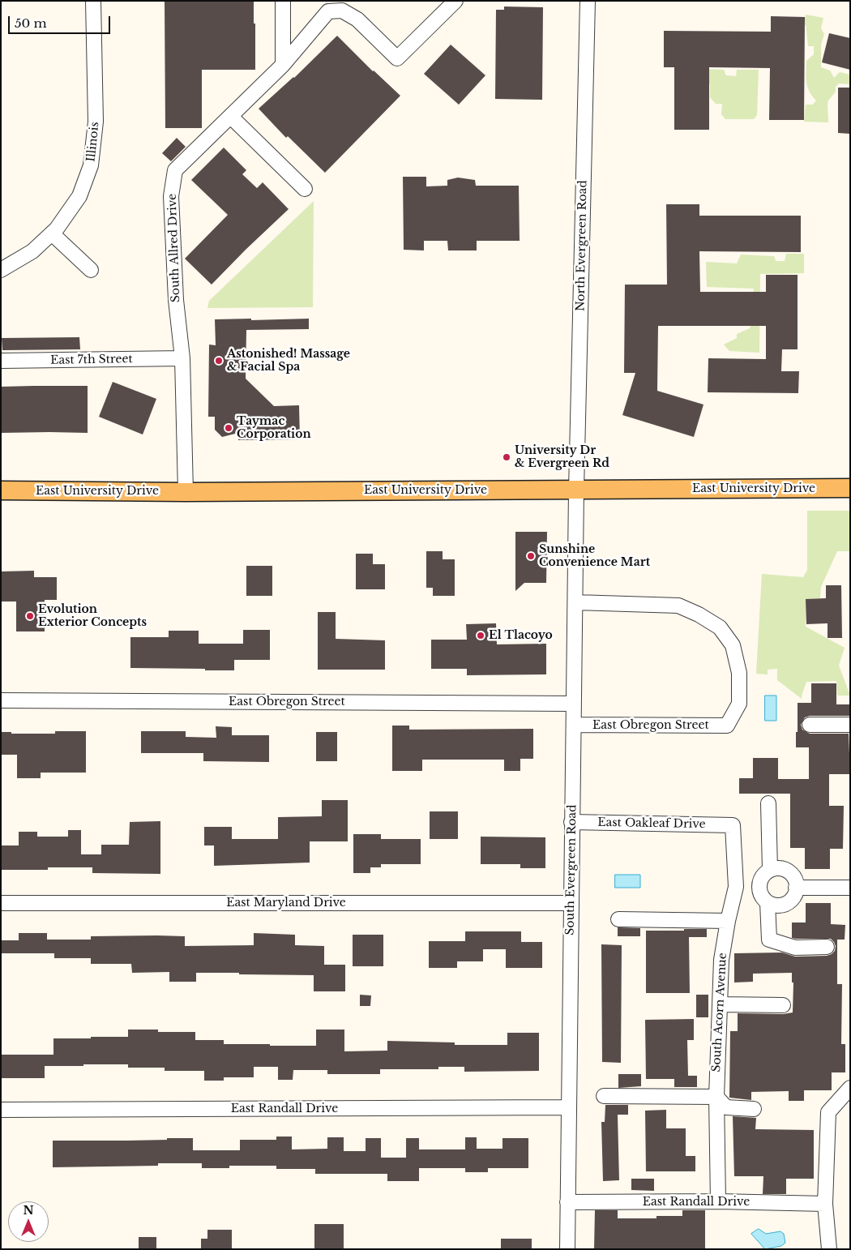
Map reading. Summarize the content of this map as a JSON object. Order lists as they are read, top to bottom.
{
  "streets": {
    "main road": ["East University Drive"],
    "street": [
      "Illinois",
      "North Evergreen Road",
      "South Allred Drive",
      "East 7th Street",
      "East Obregon Street",
      "East Oakleaf Drive",
      "South Evergreen Road",
      "East Maryland Drive",
      "South Acorn Avenue",
      "East Randall Drive"
    ]
  },
  "crossings": [
    ["North Evergreen Road", "East University Drive"],
    ["North Evergreen Road", "South Evergreen Road"],
    ["South Allred Drive", "East 7th Street"],
    ["South Allred Drive", "East University Drive"],
    ["East University Drive", "South Evergreen Road"],
    ["East Obregon Street", "South Evergreen Road"],
    ["East Oakleaf Drive", "South Evergreen Road"],
    ["East Oakleaf Drive", "South Acorn Avenue"],
    ["South Evergreen Road", "East Maryland Drive"],
    ["South Evergreen Road", "East Randall Drive"],
    ["South Acorn Avenue", "East Randall Drive"]
  ],
  "places": [
    "Astonished! Massage & Facial Spa",
    "Taymac Corporation",
    "University Dr & Evergreen Rd",
    "Sunshine Convenience Mart",
    "Evolution Exterior Concepts",
    "El Tlacoyo"
  ],
  "scale_bar": "50 m",
  "north": "top"
}
